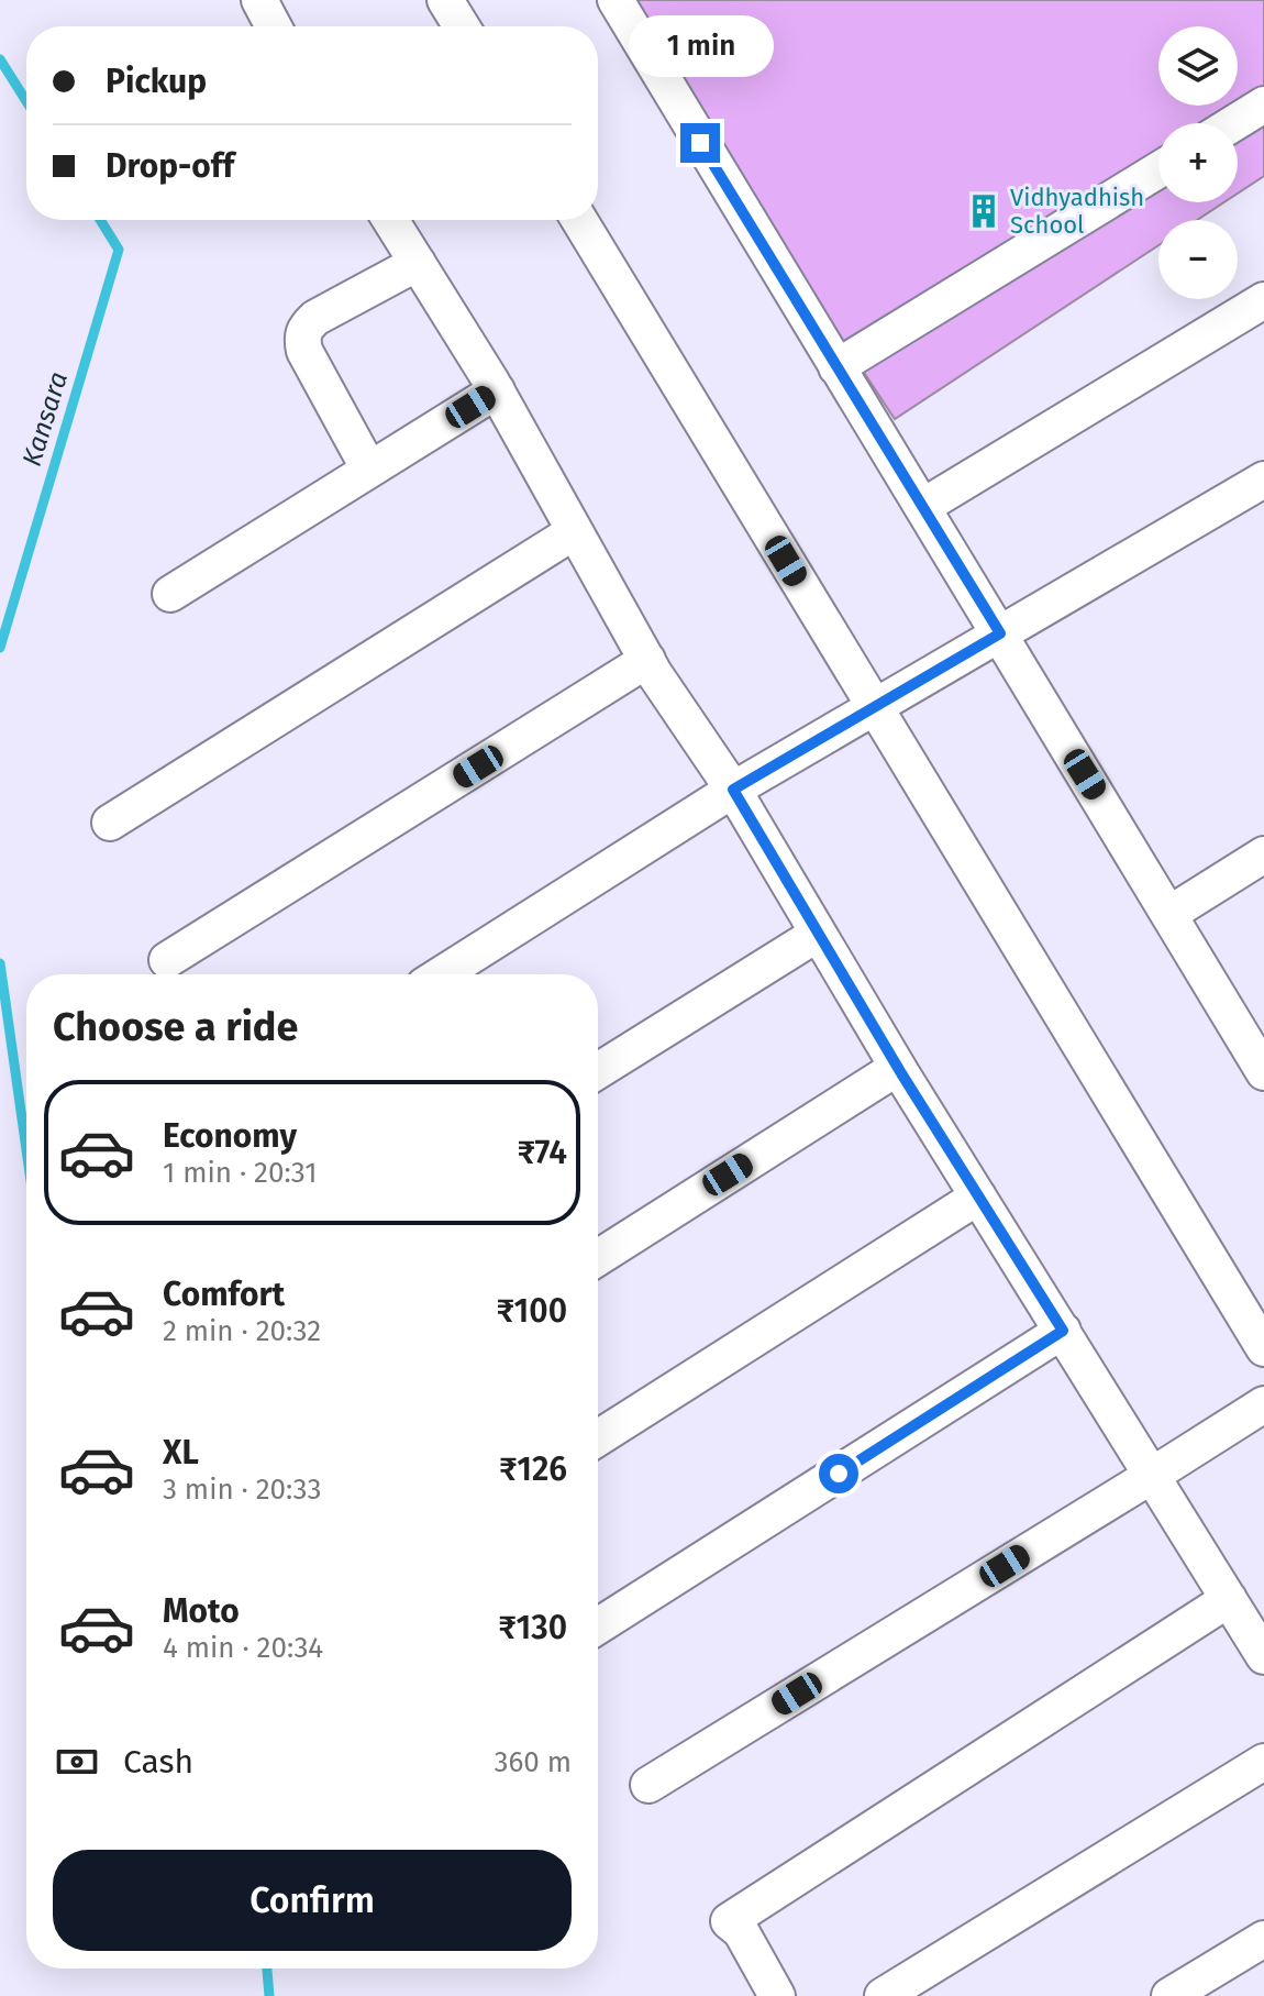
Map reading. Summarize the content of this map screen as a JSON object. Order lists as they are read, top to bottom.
{
  "water": ["Kansara"],
  "places": {
    "building": ["Vidhyadhish School"]
  },
  "page": {
    "bubble": "1 min",
    "map_buttons": ["+", "−"],
    "banner": ["Pickup", "Drop-off"],
    "heading": "Choose a ride",
    "list": [
      {
        "name": "Economy",
        "note": "1 min · 20:31",
        "value": "₹74"
      },
      {
        "name": "Comfort",
        "note": "2 min · 20:32",
        "value": "₹100"
      },
      {
        "name": "XL",
        "note": "3 min · 20:33",
        "value": "₹126"
      },
      {
        "name": "Moto",
        "note": "4 min · 20:34",
        "value": "₹130"
      }
    ],
    "pay": ["Cash", "360 m"],
    "buttons": "Confirm"
  }
}
